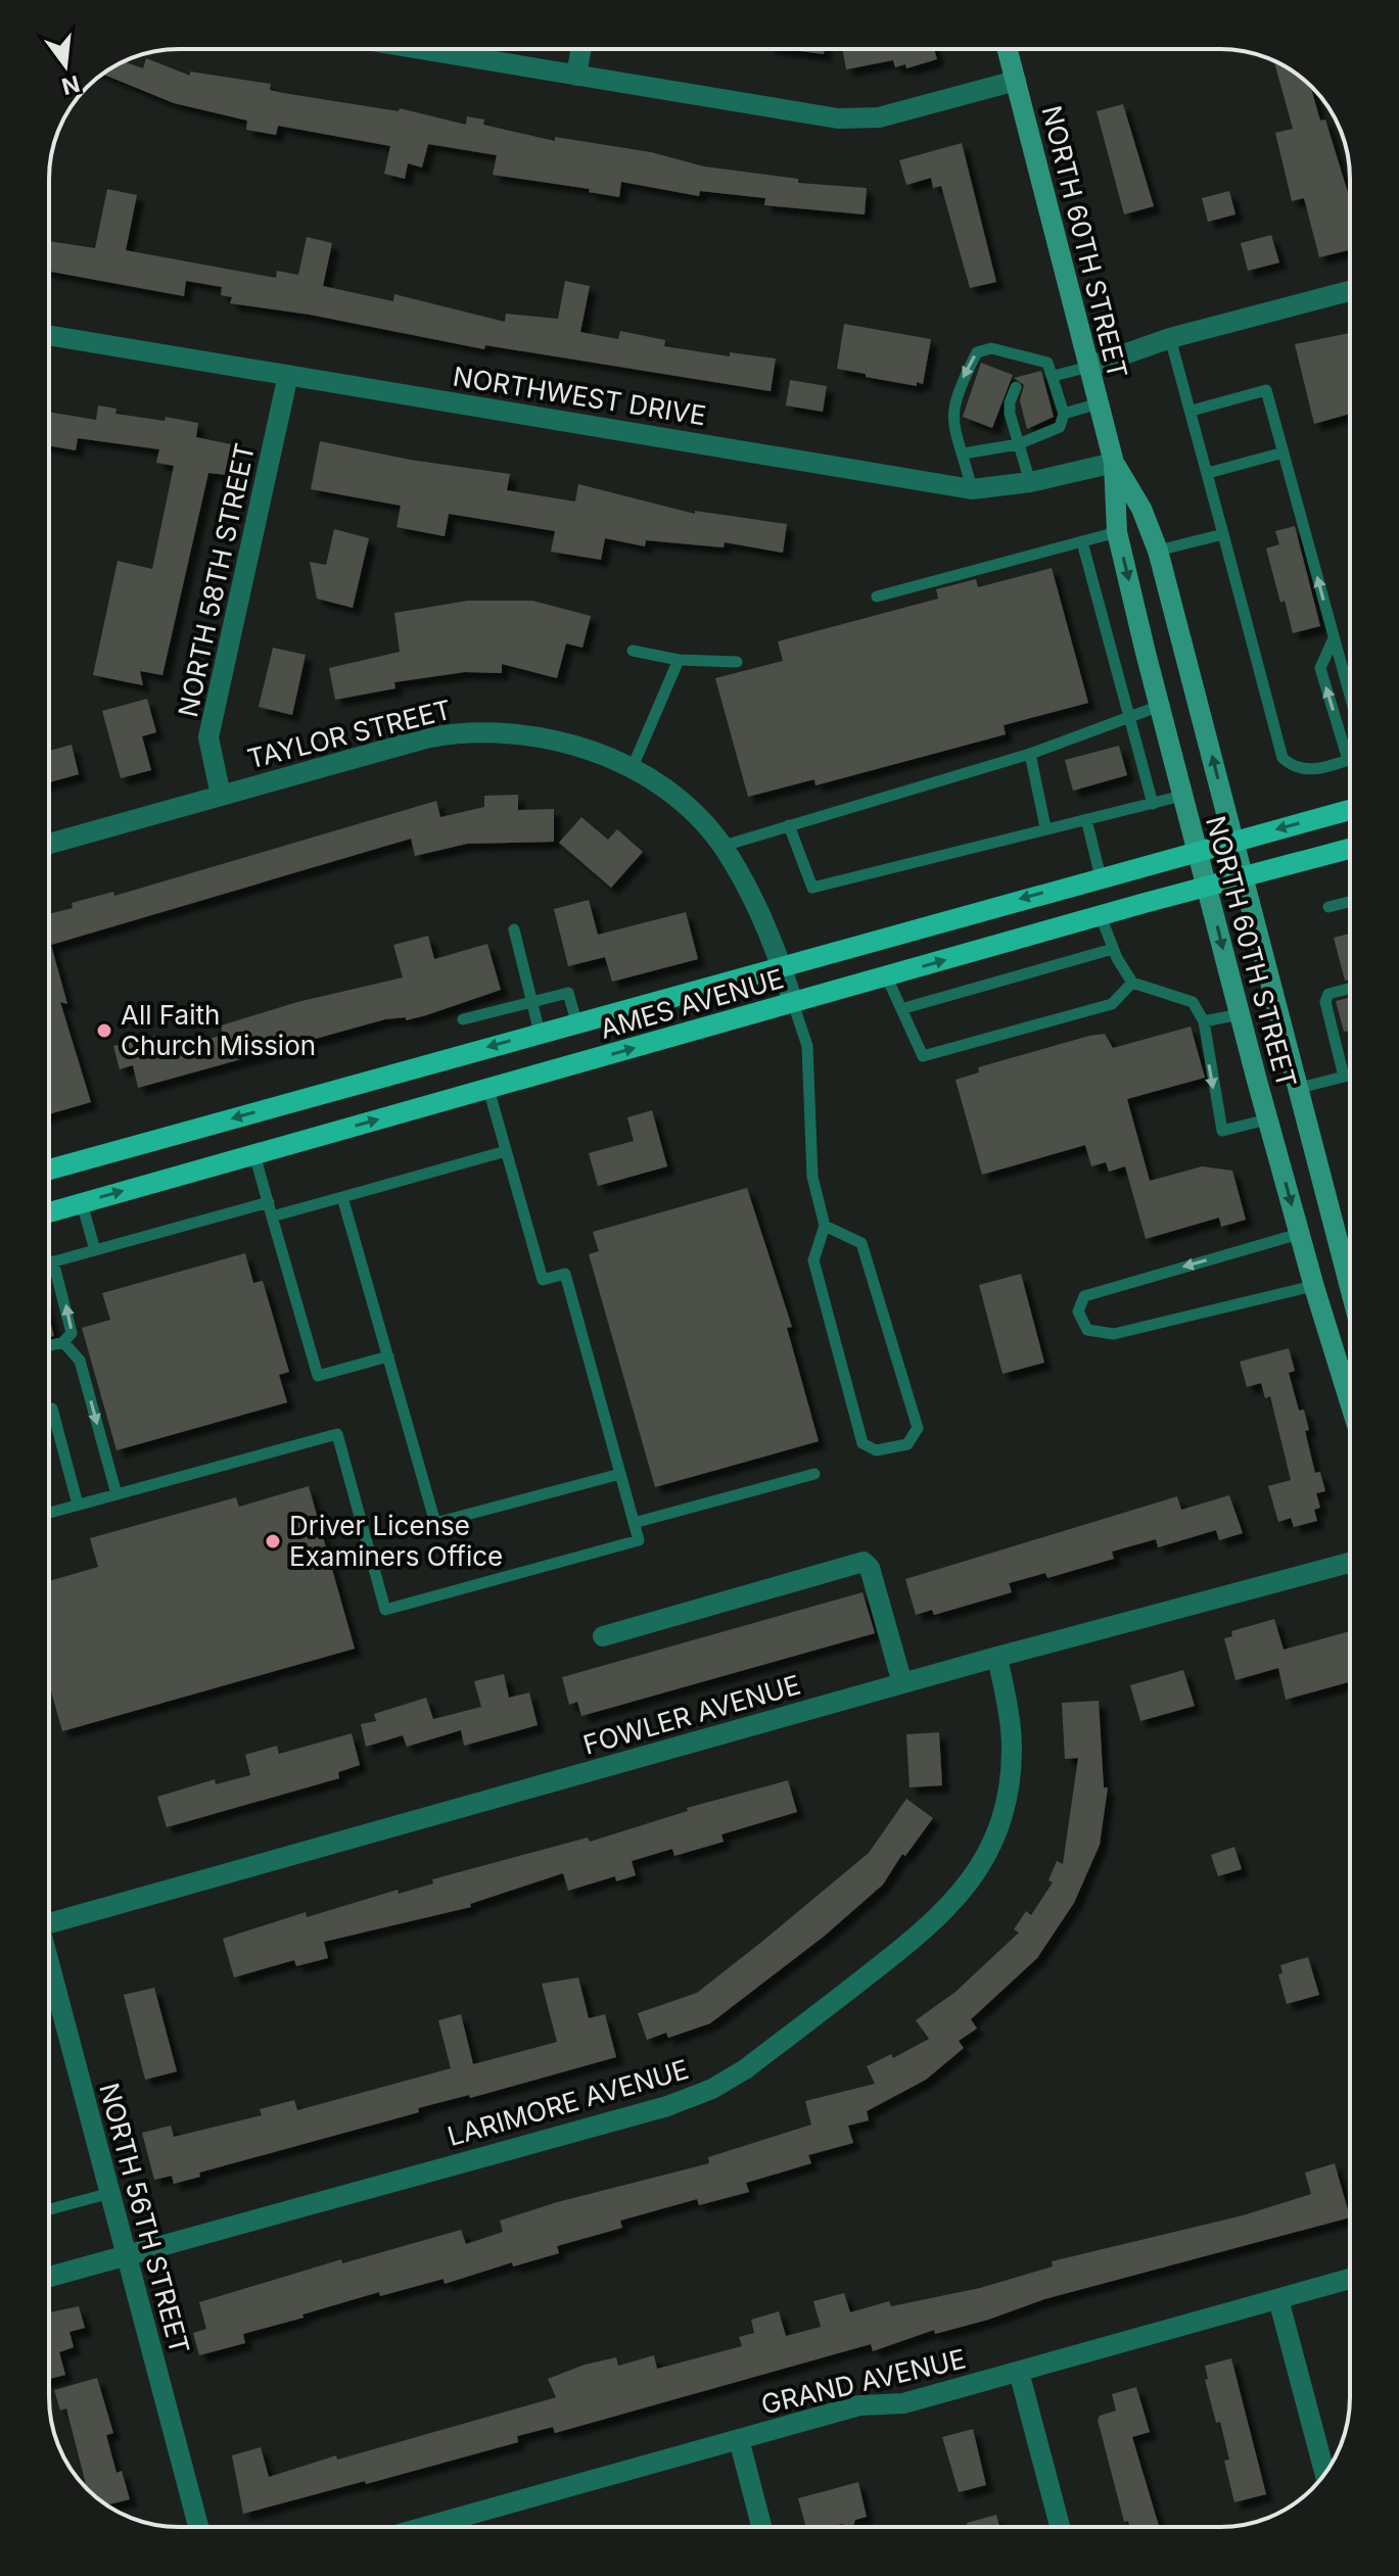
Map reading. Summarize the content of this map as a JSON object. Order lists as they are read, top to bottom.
{
  "streets": {
    "main road": ["NORTH 60TH STREET", "AMES AVENUE"],
    "street": [
      "NORTHWEST DRIVE",
      "NORTH 58TH STREET",
      "TAYLOR STREET",
      "FOWLER AVENUE",
      "LARIMORE AVENUE",
      "NORTH 56TH STREET",
      "GRAND AVENUE"
    ]
  },
  "crossings": [
    ["NORTH 60TH STREET", "NORTHWEST DRIVE"],
    ["NORTH 60TH STREET", "AMES AVENUE"],
    ["NORTHWEST DRIVE", "NORTH 58TH STREET"],
    ["NORTH 58TH STREET", "TAYLOR STREET"],
    ["TAYLOR STREET", "AMES AVENUE"],
    ["FOWLER AVENUE", "LARIMORE AVENUE"],
    ["LARIMORE AVENUE", "NORTH 56TH STREET"]
  ],
  "places": ["All Faith Church Mission", "Driver License Examiners Office"],
  "north": "bottom"
}
